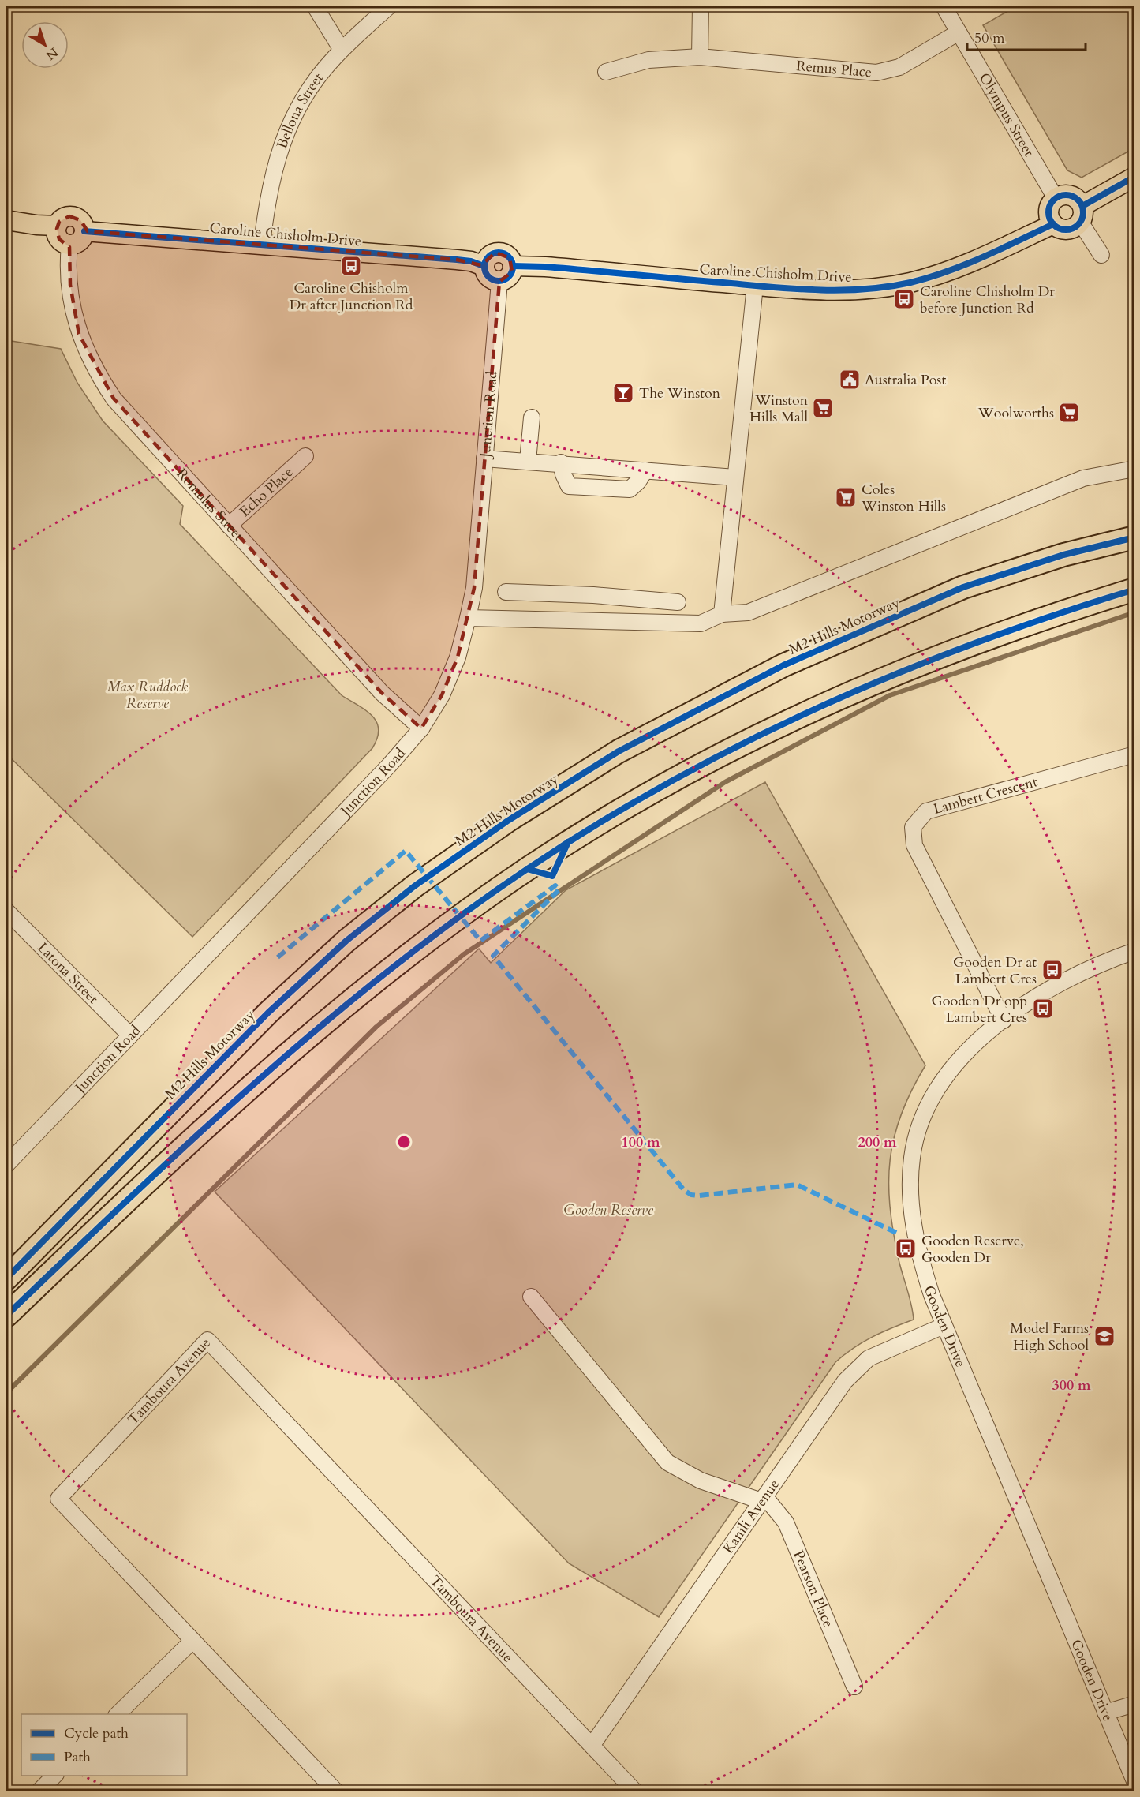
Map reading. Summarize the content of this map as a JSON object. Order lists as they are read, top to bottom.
{
  "streets": {
    "highway": ["M2 Hills Motorway"],
    "main road": ["Caroline Chisholm Drive"],
    "street": [
      "Remus Place",
      "Bellona Street",
      "Olympus Street",
      "Junction Road",
      "Echo Place",
      "Romulus Street",
      "Lambert Crescent",
      "Latona Street",
      "Gooden Drive",
      "Tamboura Avenue",
      "Kanili Avenue",
      "Pearson Place"
    ]
  },
  "crossings": [
    ["Remus Place", "Olympus Street"],
    ["Bellona Street", "Caroline Chisholm Drive"],
    ["Olympus Street", "Caroline Chisholm Drive"],
    ["Caroline Chisholm Drive", "Junction Road"],
    ["Caroline Chisholm Drive", "Romulus Street"],
    ["Junction Road", "Romulus Street"],
    ["Junction Road", "Latona Street"],
    ["Echo Place", "Romulus Street"],
    ["Lambert Crescent", "Gooden Drive"],
    ["Gooden Drive", "Kanili Avenue"],
    ["Tamboura Avenue", "Kanili Avenue"],
    ["Kanili Avenue", "Pearson Place"]
  ],
  "parks": ["Max Ruddock Reserve", "Gooden Reserve"],
  "places": {
    "bus stop": [
      "Caroline Chisholm Dr after Junction Rd",
      "Caroline Chisholm Dr before Junction Rd",
      "Gooden Dr at Lambert Cres",
      "Gooden Dr opp Lambert Cres",
      "Gooden Reserve, Gooden Dr"
    ],
    "public building": ["Australia Post"],
    "bar": ["The Winston"],
    "supermarket": ["Winston Hills Mall", "Woolworths", "Coles Winston Hills"],
    "school or university": ["Model Farms High School"]
  },
  "legend": ["Cycle path", "Path"],
  "scale_bar": "50 m",
  "north": "bottom right",
  "rings": ["100 m", "200 m", "300 m"]
}
